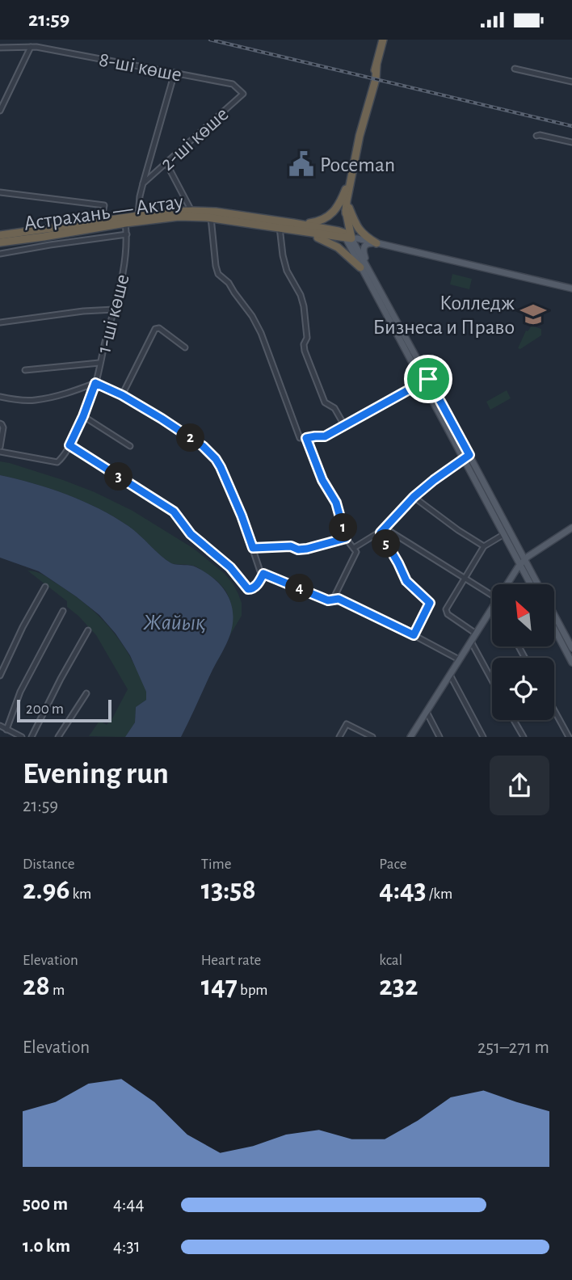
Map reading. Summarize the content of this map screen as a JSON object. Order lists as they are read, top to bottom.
{
  "streets": {
    "highway": ["Астрахань — Актау"],
    "street": ["8-шi көше", "2-ші көше", "1-ші көше"]
  },
  "crossings": [
    ["8-шi көше", "2-ші көше"],
    ["Астрахань — Актау", "1-ші көше"]
  ],
  "water": ["Жайық"],
  "places": {
    "public building": ["Poceman"],
    "school or university": ["Колледж Бизнеса и Право"]
  },
  "scale_bar": "200 m",
  "north": "top left",
  "page": {
    "status": "21:59",
    "pins": [
      "2",
      "3",
      "1",
      "5",
      "4"
    ],
    "scale": "200 m",
    "heading": ["Evening run", "21:59"],
    "stats": [
      ["Distance", "2.96 km"],
      ["Time", "13:58"],
      ["Pace", "4:43 /km"],
      ["Elevation", "28 m"],
      ["Heart rate", "147 bpm"],
      ["kcal", "232"]
    ],
    "chart": ["Elevation", "251–271 m"],
    "list": [
      {
        "name": "500 m",
        "note": "4:44"
      },
      {
        "name": "1.0 km",
        "note": "4:31"
      }
    ]
  }
}
